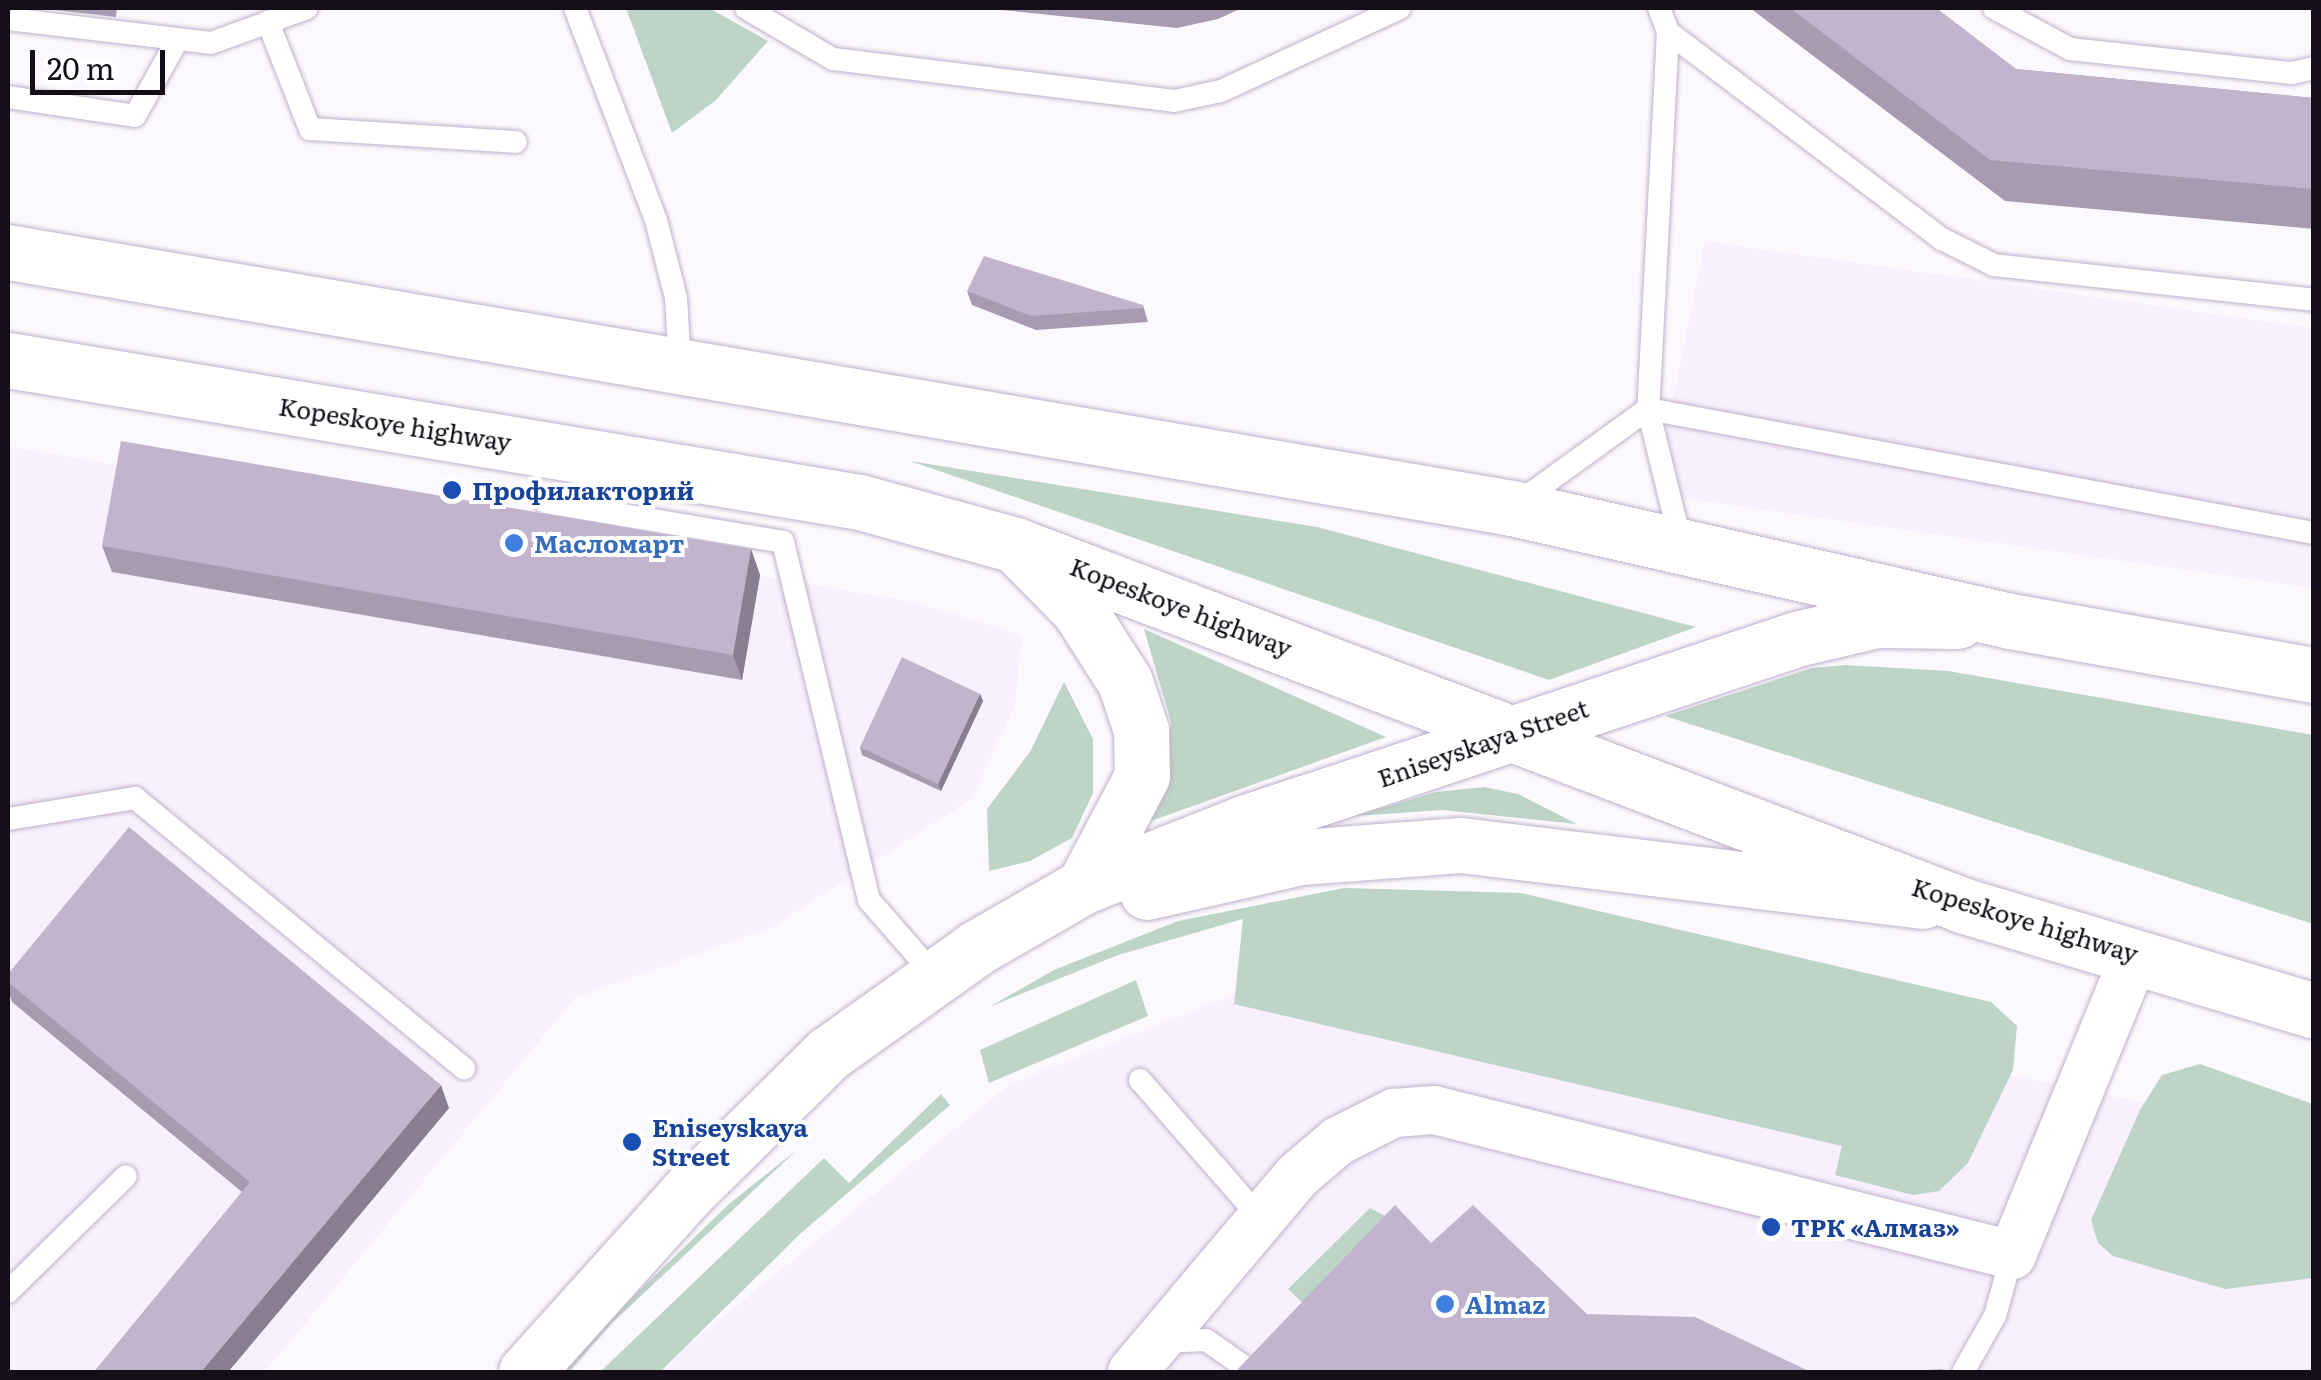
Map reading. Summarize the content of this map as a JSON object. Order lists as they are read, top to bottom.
{
  "streets": {
    "main road": ["Kopeskoye highway", "Eniseyskaya Street"]
  },
  "crossings": [
    ["Kopeskoye highway", "Eniseyskaya Street"]
  ],
  "places": [
    "Профилакторий",
    "Масломарт",
    "Eniseyskaya Street",
    "ТРК «Алмаз»",
    "Almaz"
  ],
  "scale_bar": "20 m"
}
